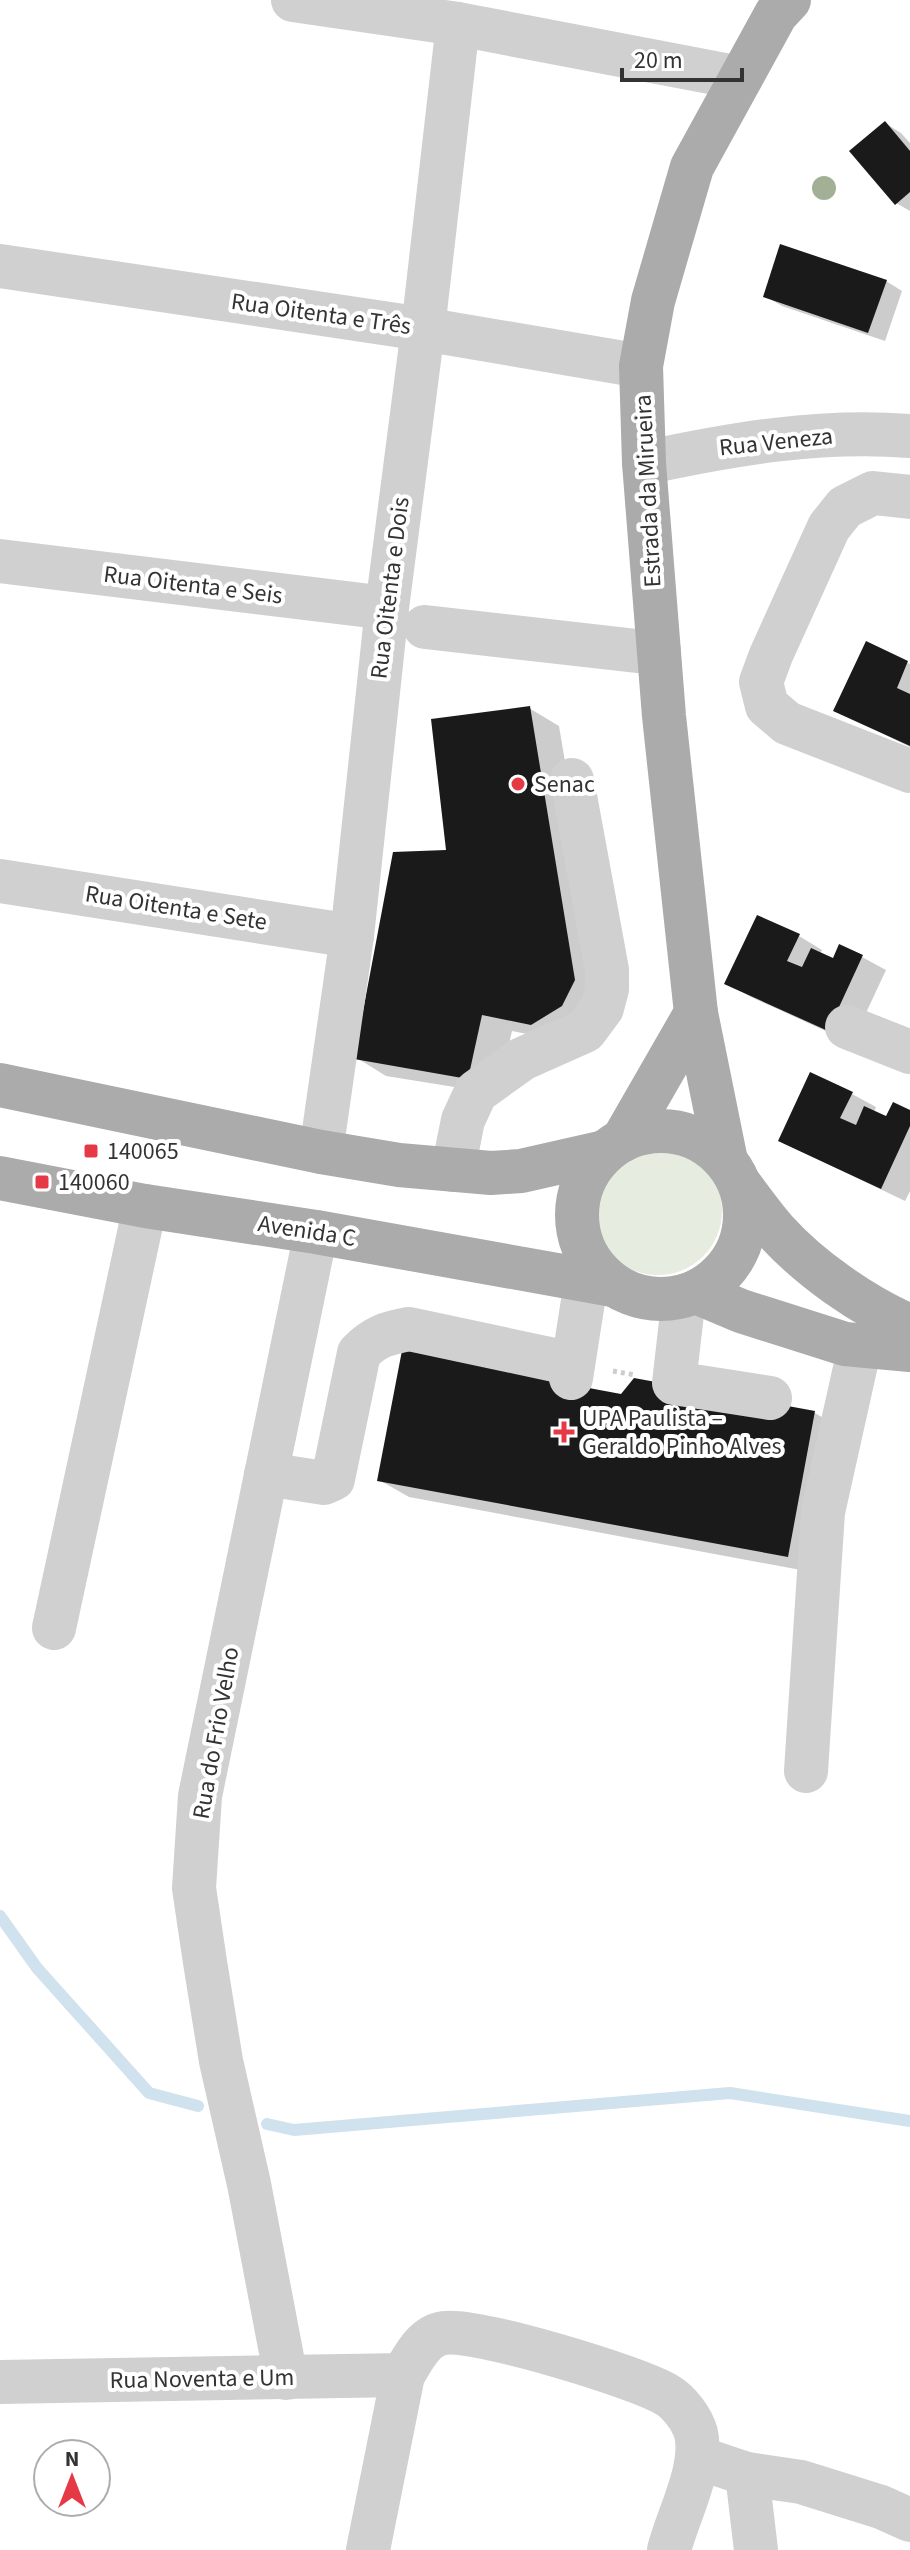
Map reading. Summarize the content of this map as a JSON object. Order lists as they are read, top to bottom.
{
  "streets": {
    "main road": ["Estrada da Mirueira", "Avenida C"],
    "street": [
      "Rua Oitenta e Três",
      "Rua Veneza",
      "Rua Oitenta e Seis",
      "Rua Oitenta e Dois",
      "Rua Oitenta e Sete",
      "Rua do Frio Velho",
      "Rua Noventa e Um"
    ]
  },
  "crossings": [
    ["Rua Oitenta e Três", "Estrada da Mirueira"],
    ["Rua Oitenta e Três", "Rua Oitenta e Dois"],
    ["Rua Veneza", "Estrada da Mirueira"],
    ["Estrada da Mirueira", "Rua Oitenta e Seis"],
    ["Estrada da Mirueira", "Avenida C"],
    ["Rua Oitenta e Seis", "Rua Oitenta e Dois"],
    ["Rua Oitenta e Dois", "Rua Oitenta e Sete"],
    ["Avenida C", "Rua do Frio Velho"],
    ["Rua do Frio Velho", "Rua Noventa e Um"]
  ],
  "places": {
    "other": ["Senac"],
    "transit": ["140065", "140060"],
    "health": ["UPA Paulista – Geraldo Pinho Alves"]
  },
  "scale_bar": "20 m",
  "north": "top"
}
